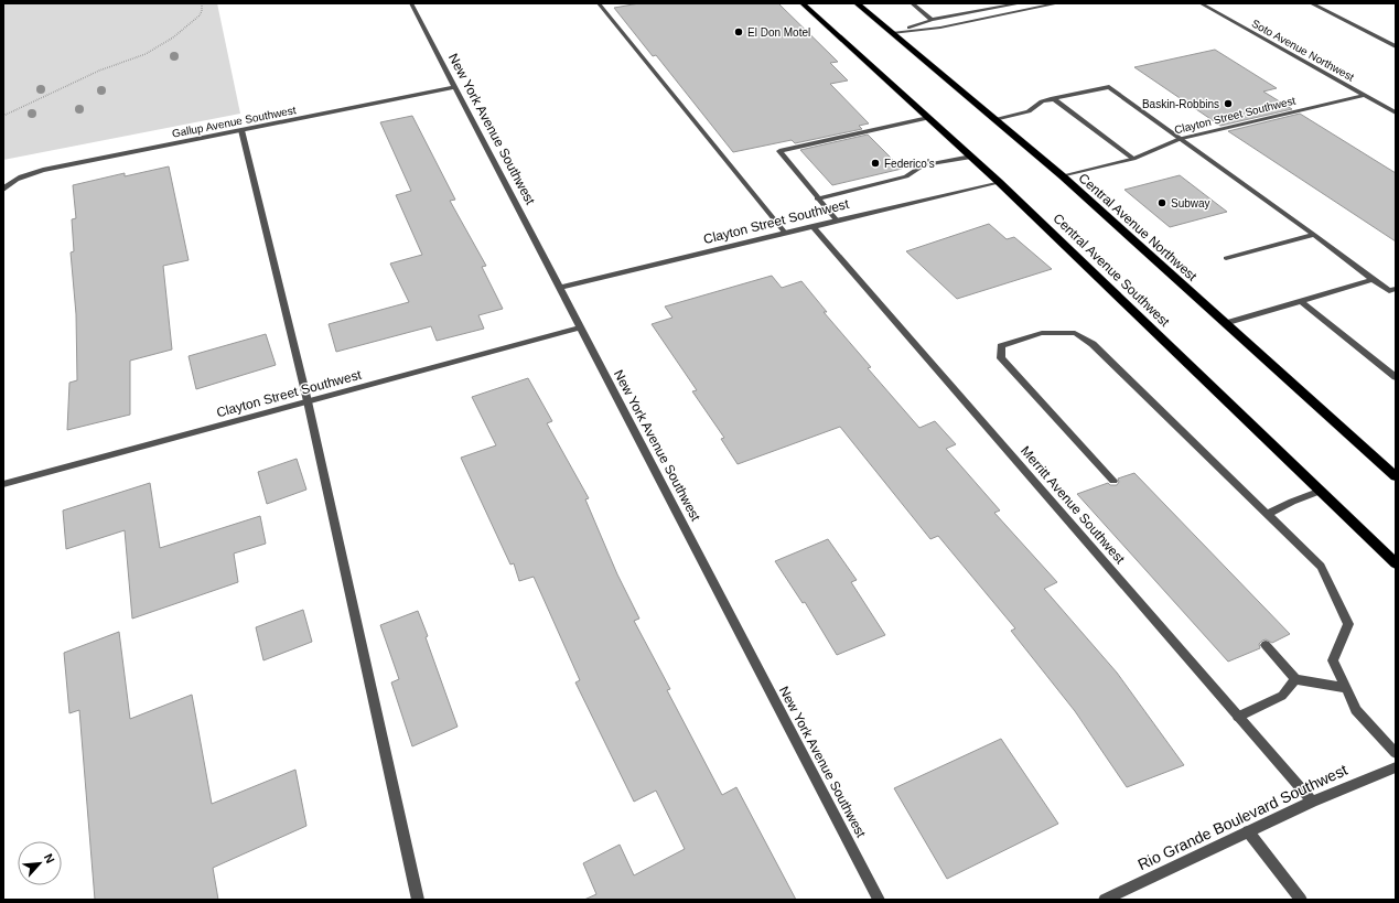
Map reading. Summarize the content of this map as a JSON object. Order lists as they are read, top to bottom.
{
  "streets": {
    "main road": ["Central Avenue Northwest", "Central Avenue Southwest"],
    "street": [
      "Soto Avenue Northwest",
      "Clayton Street Southwest",
      "Gallup Avenue Southwest",
      "New York Avenue Southwest",
      "Merritt Avenue Southwest",
      "Rio Grande Boulevard Southwest"
    ]
  },
  "crossings": [
    ["Soto Avenue Northwest", "Clayton Street Southwest"],
    ["Clayton Street Southwest", "New York Avenue Southwest"],
    ["Clayton Street Southwest", "Central Avenue Northwest"],
    ["Clayton Street Southwest", "Central Avenue Southwest"],
    ["Clayton Street Southwest", "Merritt Avenue Southwest"],
    ["Gallup Avenue Southwest", "New York Avenue Southwest"],
    ["Merritt Avenue Southwest", "Rio Grande Boulevard Southwest"]
  ],
  "places": [
    "El Don Motel",
    "Baskin-Robbins",
    "Federico's",
    "Subway"
  ],
  "north": "top right"
}
